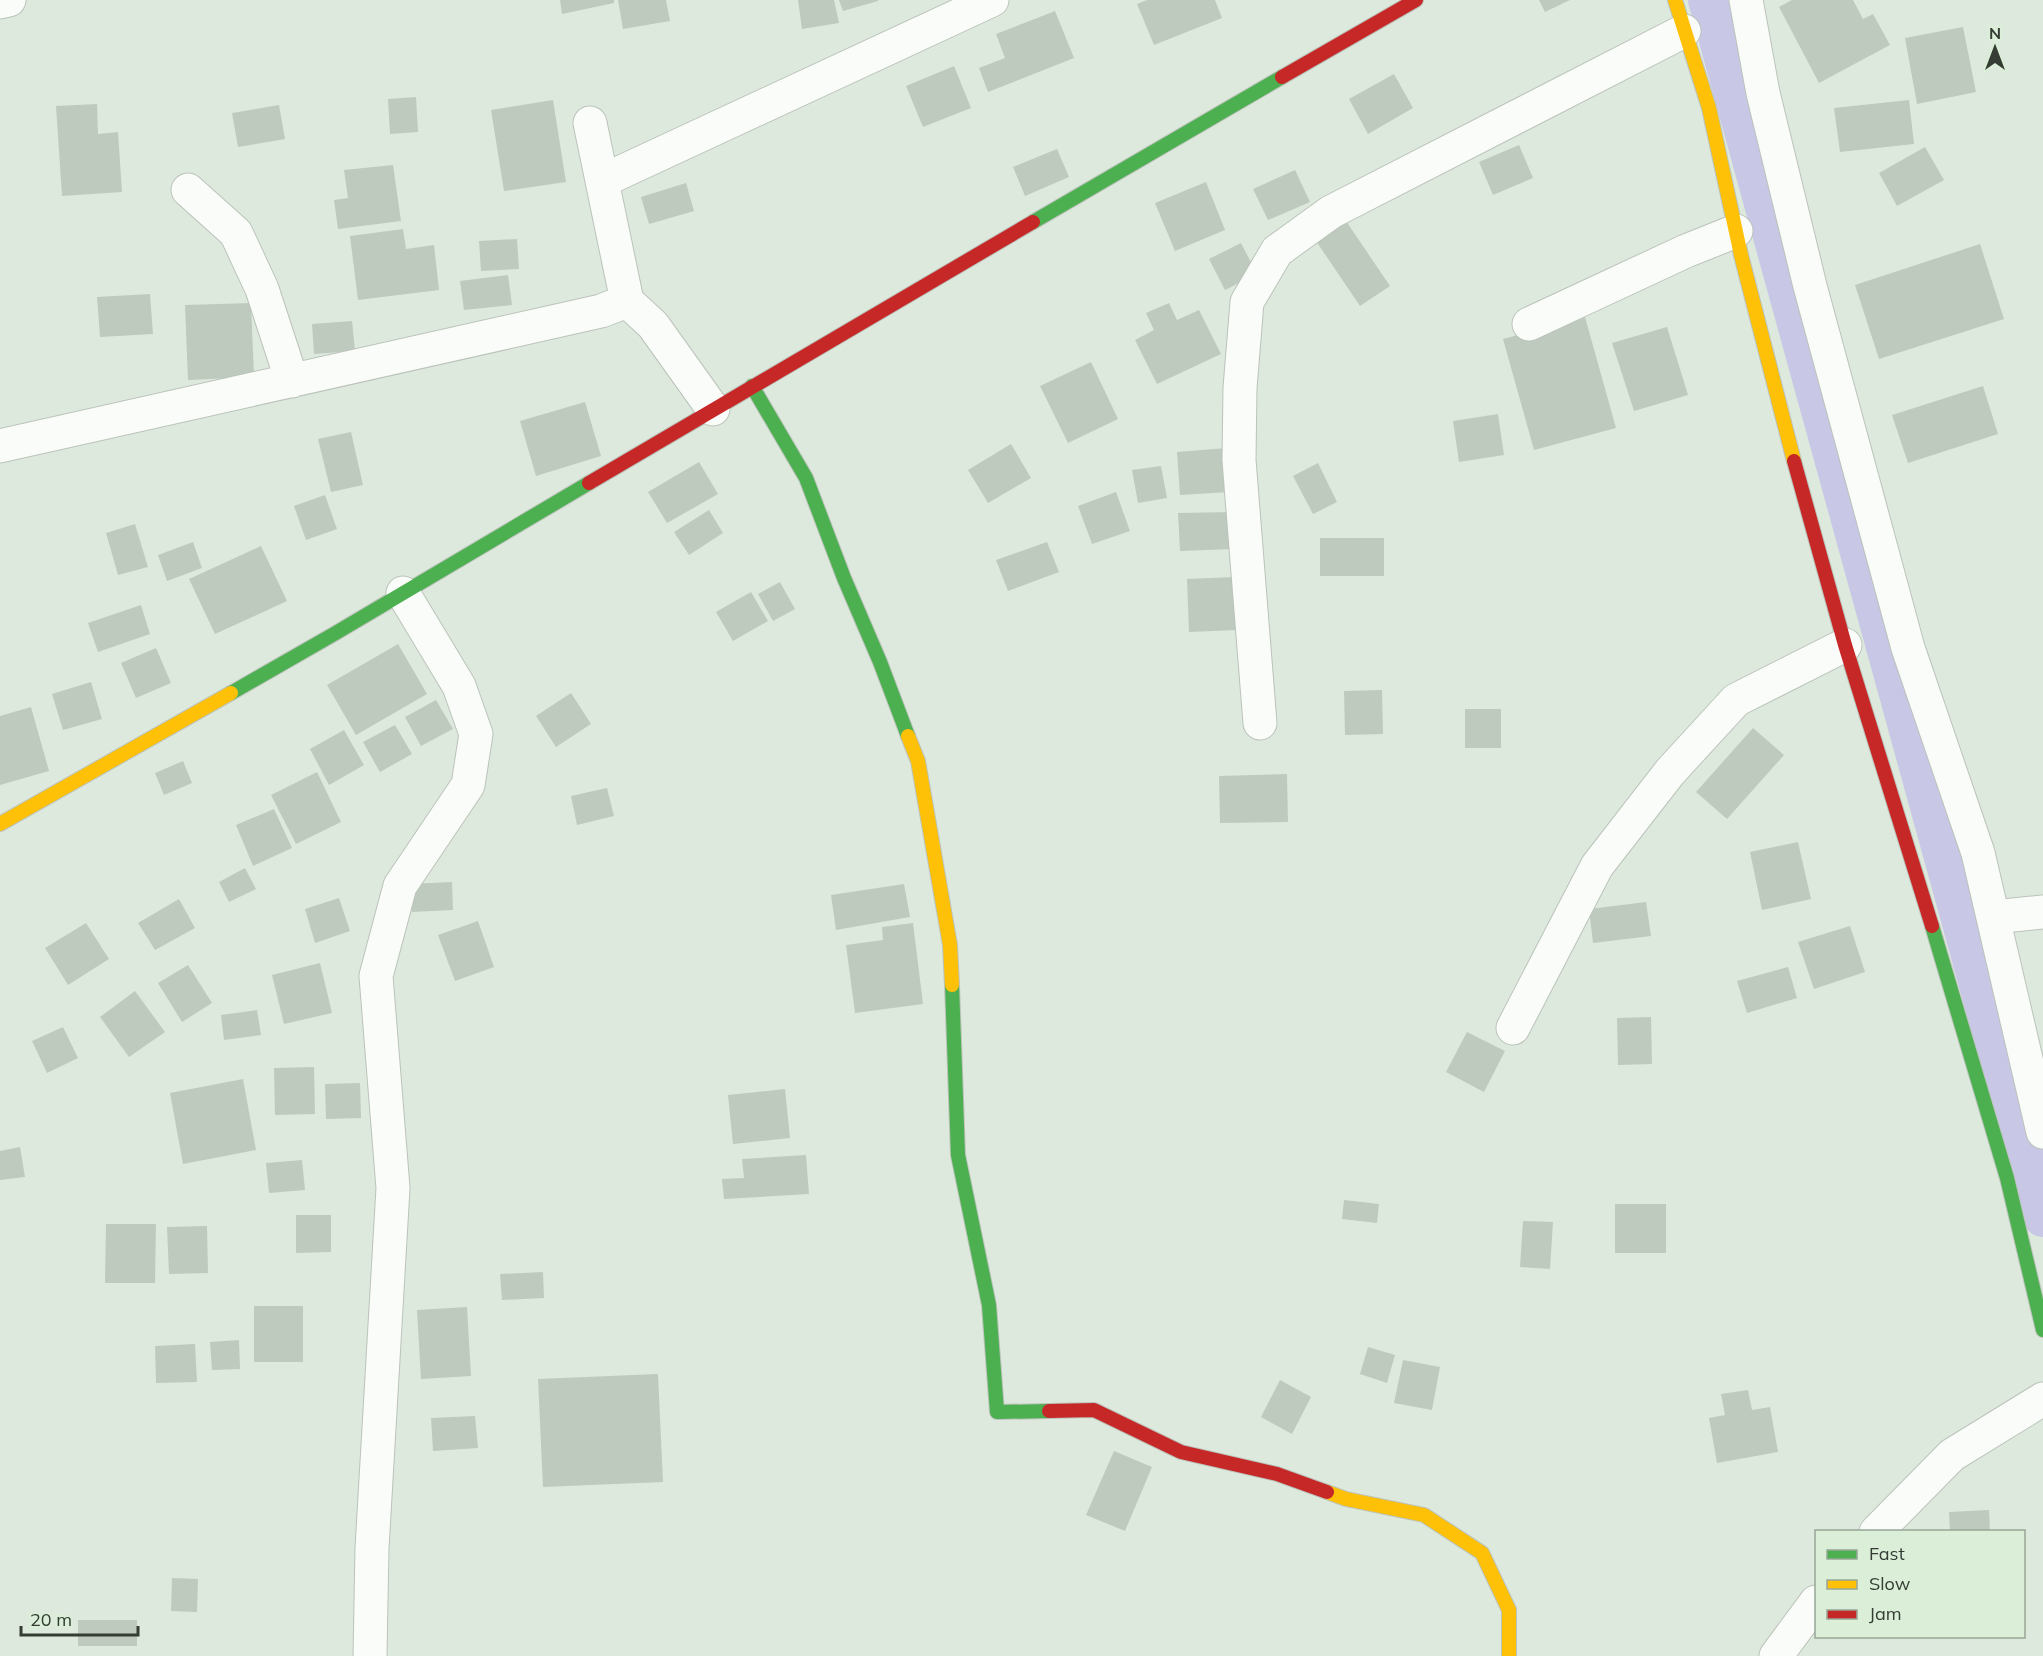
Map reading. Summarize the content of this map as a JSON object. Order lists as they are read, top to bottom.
{
  "legend": ["Fast", "Slow", "Jam"],
  "scale_bar": "20 m",
  "north": "top"
}
